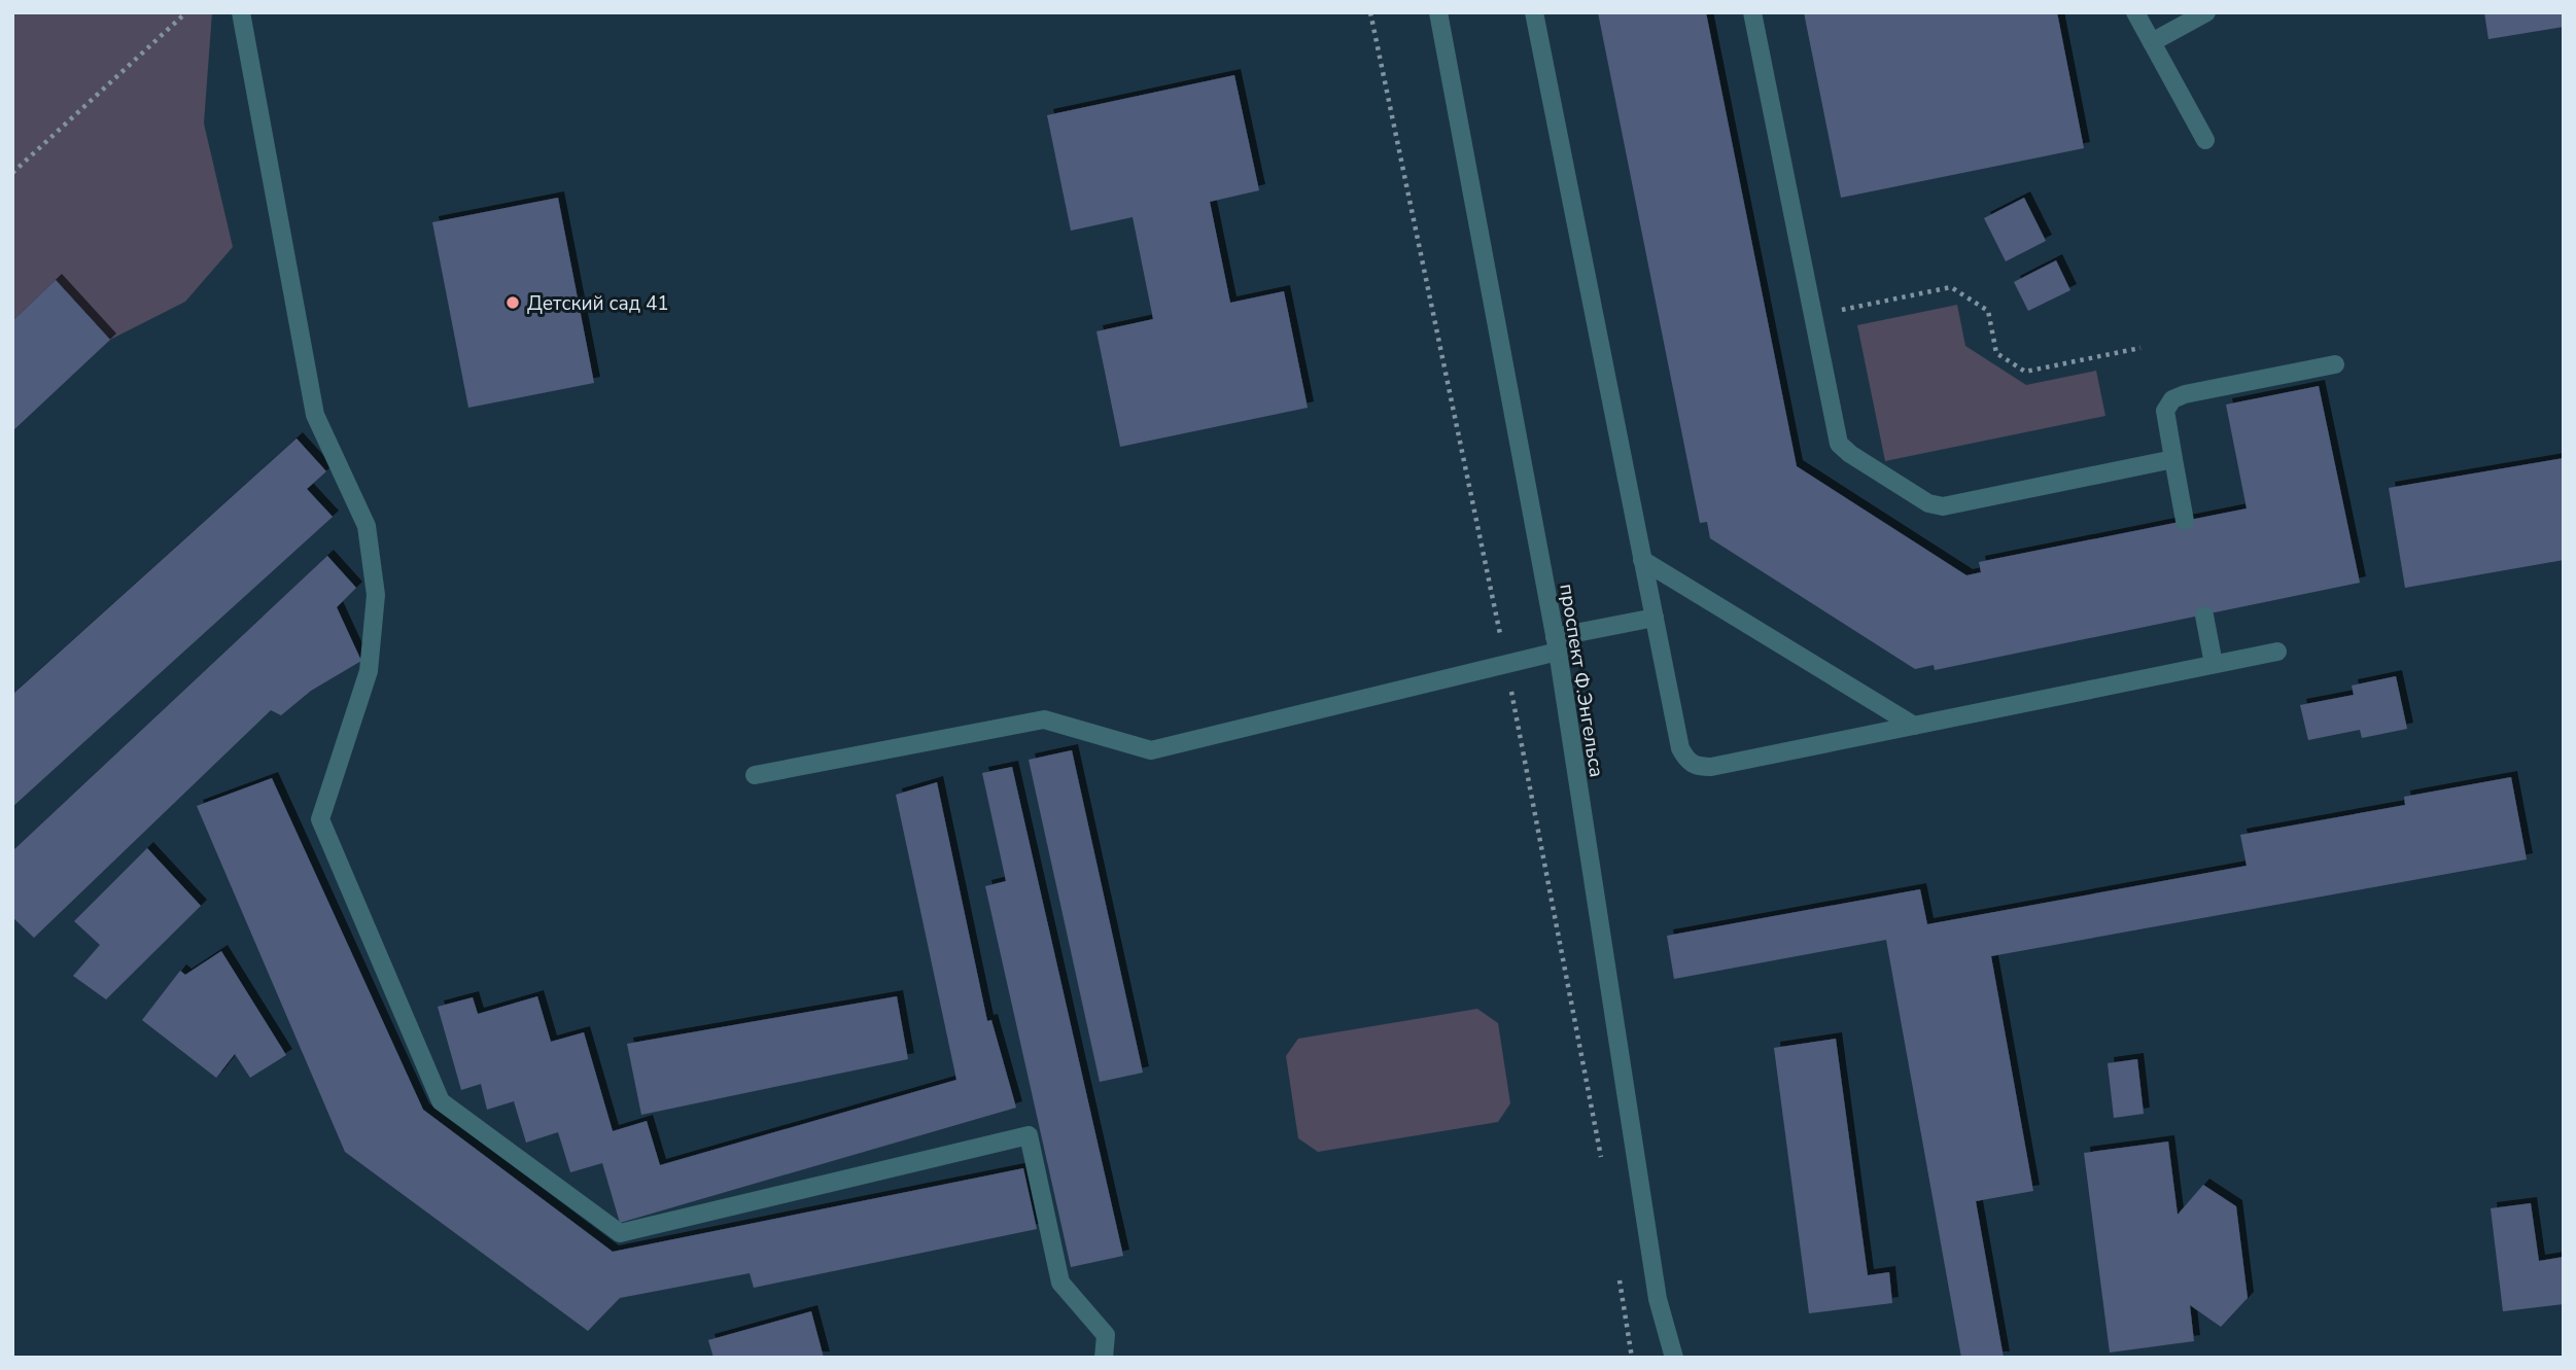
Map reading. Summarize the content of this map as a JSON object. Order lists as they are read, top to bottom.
{
  "streets": {
    "street": ["проспект Ф.Энгельса"]
  },
  "places": ["Детский сад 41"]
}
